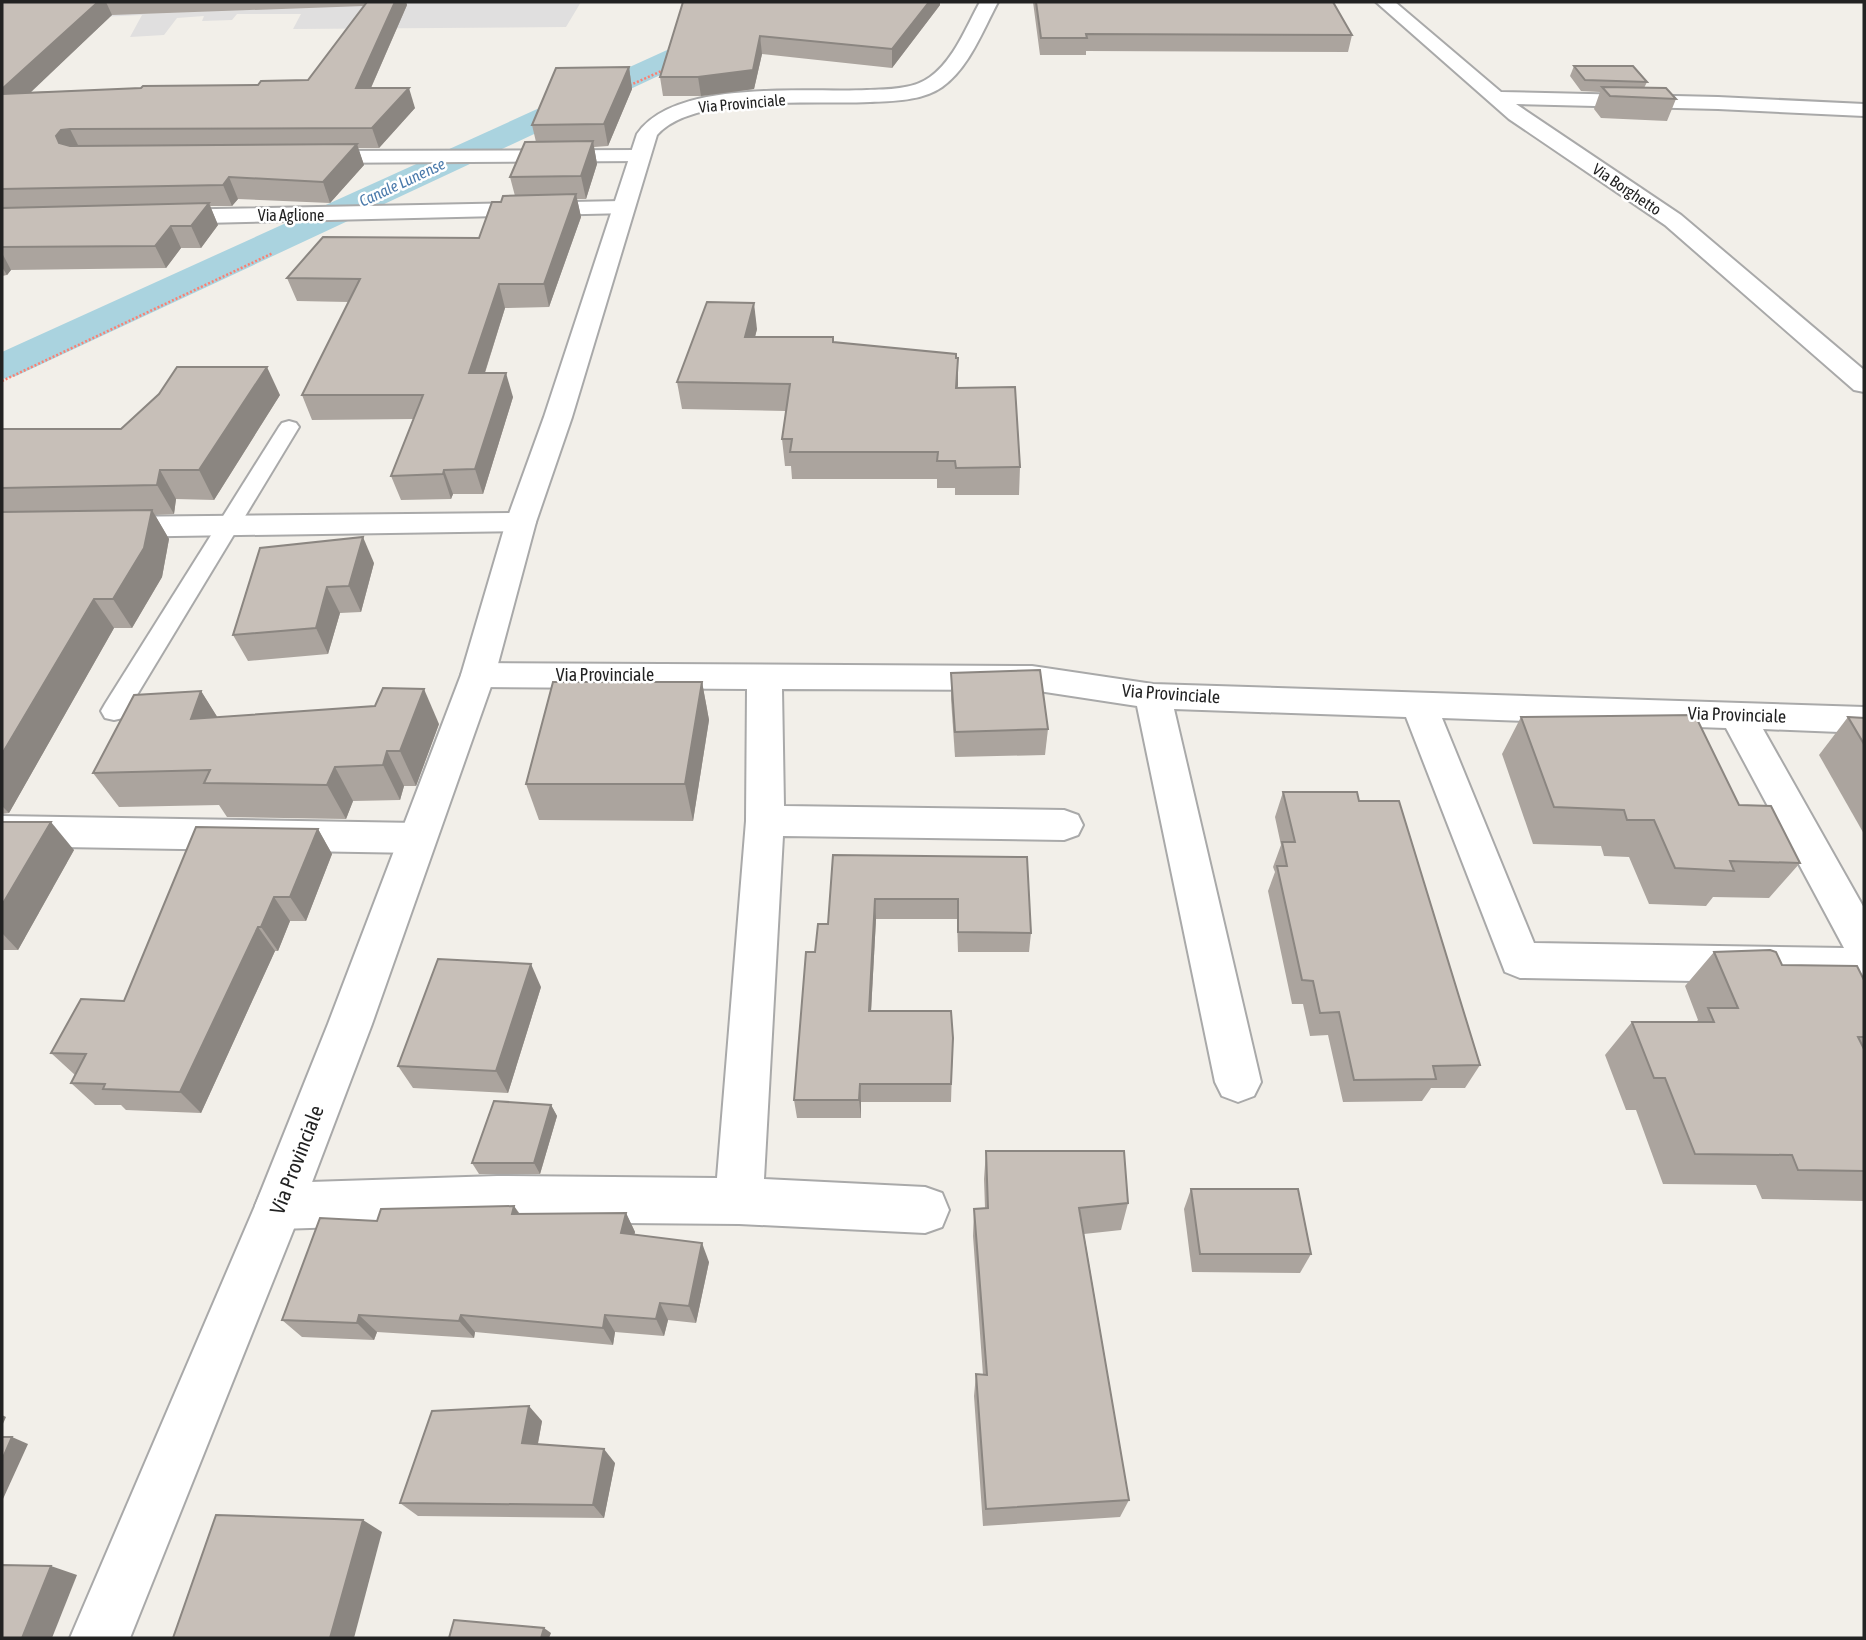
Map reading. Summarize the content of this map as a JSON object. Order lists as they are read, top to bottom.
{
  "streets": {
    "street": ["Via Provinciale", "Via Borghetto", "Via Aglione"]
  },
  "crossings": [
    ["Via Provinciale", "Via Aglione"]
  ],
  "water": ["Canale Lunense"]
}
